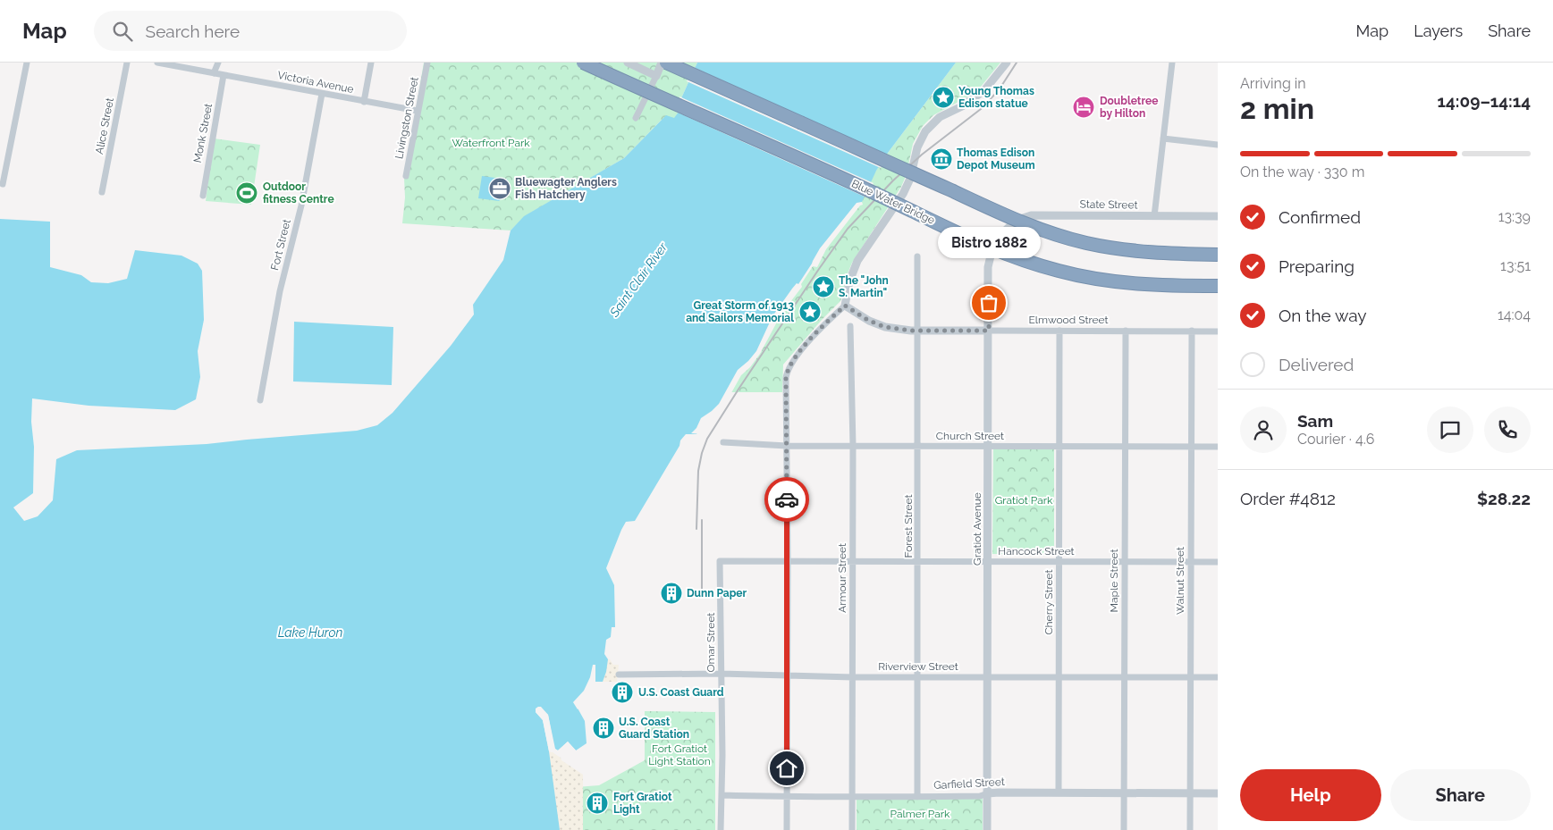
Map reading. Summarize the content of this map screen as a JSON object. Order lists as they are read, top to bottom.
{
  "streets": {
    "highway": ["Blue Water Bridge"],
    "street": [
      "Victoria Avenue",
      "Livingston Street",
      "Alice Street",
      "Monk Street",
      "State Street",
      "Fort Street",
      "Elmwood Street",
      "Church Street",
      "Forest Street",
      "Gratiot Avenue",
      "Hancock Street",
      "Armour Street",
      "Maple Street",
      "Walnut Street",
      "Cherry Street",
      "Omar Street",
      "Riverview Street",
      "Garfield Street"
    ]
  },
  "crossings": [
    ["Victoria Avenue", "Livingston Street"],
    ["Victoria Avenue", "Monk Street"],
    ["Victoria Avenue", "Fort Street"],
    ["State Street", "Gratiot Avenue"],
    ["Elmwood Street", "Forest Street"],
    ["Elmwood Street", "Gratiot Avenue"],
    ["Elmwood Street", "Maple Street"],
    ["Elmwood Street", "Walnut Street"],
    ["Elmwood Street", "Cherry Street"],
    ["Church Street", "Forest Street"],
    ["Church Street", "Gratiot Avenue"],
    ["Church Street", "Armour Street"],
    ["Church Street", "Maple Street"],
    ["Church Street", "Walnut Street"],
    ["Church Street", "Cherry Street"],
    ["Forest Street", "Hancock Street"],
    ["Forest Street", "Riverview Street"],
    ["Forest Street", "Garfield Street"],
    ["Gratiot Avenue", "Hancock Street"],
    ["Gratiot Avenue", "Riverview Street"],
    ["Gratiot Avenue", "Garfield Street"],
    ["Hancock Street", "Armour Street"],
    ["Hancock Street", "Maple Street"],
    ["Hancock Street", "Walnut Street"],
    ["Hancock Street", "Cherry Street"],
    ["Hancock Street", "Omar Street"],
    ["Armour Street", "Riverview Street"],
    ["Armour Street", "Garfield Street"],
    ["Maple Street", "Riverview Street"],
    ["Maple Street", "Garfield Street"],
    ["Walnut Street", "Riverview Street"],
    ["Walnut Street", "Garfield Street"],
    ["Cherry Street", "Riverview Street"],
    ["Cherry Street", "Garfield Street"],
    ["Omar Street", "Riverview Street"],
    ["Omar Street", "Garfield Street"]
  ],
  "water": ["Saint Clair River", "Lake Huron"],
  "parks": [
    "Waterfront Park",
    "Gratiot Park",
    "Fort Gratiot Light Station",
    "Palmer Park"
  ],
  "places": {
    "place": ["Young Thomas Edison statue", "The \"John S. Martin\"", "Great Storm of 1913 and Sailors Memorial"],
    "hotel": ["Doubletree by Hilton"],
    "museum": ["Thomas Edison Depot Museum"],
    "office": ["Bluewagter Anglers Fish Hatchery"],
    "sports": ["Outdoor fitness Centre"],
    "other": ["Bistro 1882"],
    "building": [
      "Dunn Paper",
      "U.S. Coast Guard",
      "U.S. Coast Guard Station",
      "Fort Gratiot Light"
    ]
  },
  "page": {
    "header": "Map",
    "search": "Search here",
    "nav": ["Map", "Layers", "Share"],
    "heading": ["2 min", "Arriving in", "14:09–14:14"],
    "panel": [
      "Sam",
      "Courier · 4.6",
      "Order #4812",
      "$28.22"
    ],
    "bar": "On the way · 330 m",
    "list": [
      ["Confirmed", "13:39"],
      ["Preparing", "13:51"],
      ["On the way", "14:04"],
      "Delivered"
    ],
    "bubble": "Bistro 1882",
    "buttons": ["Help", "Share"]
  }
}
